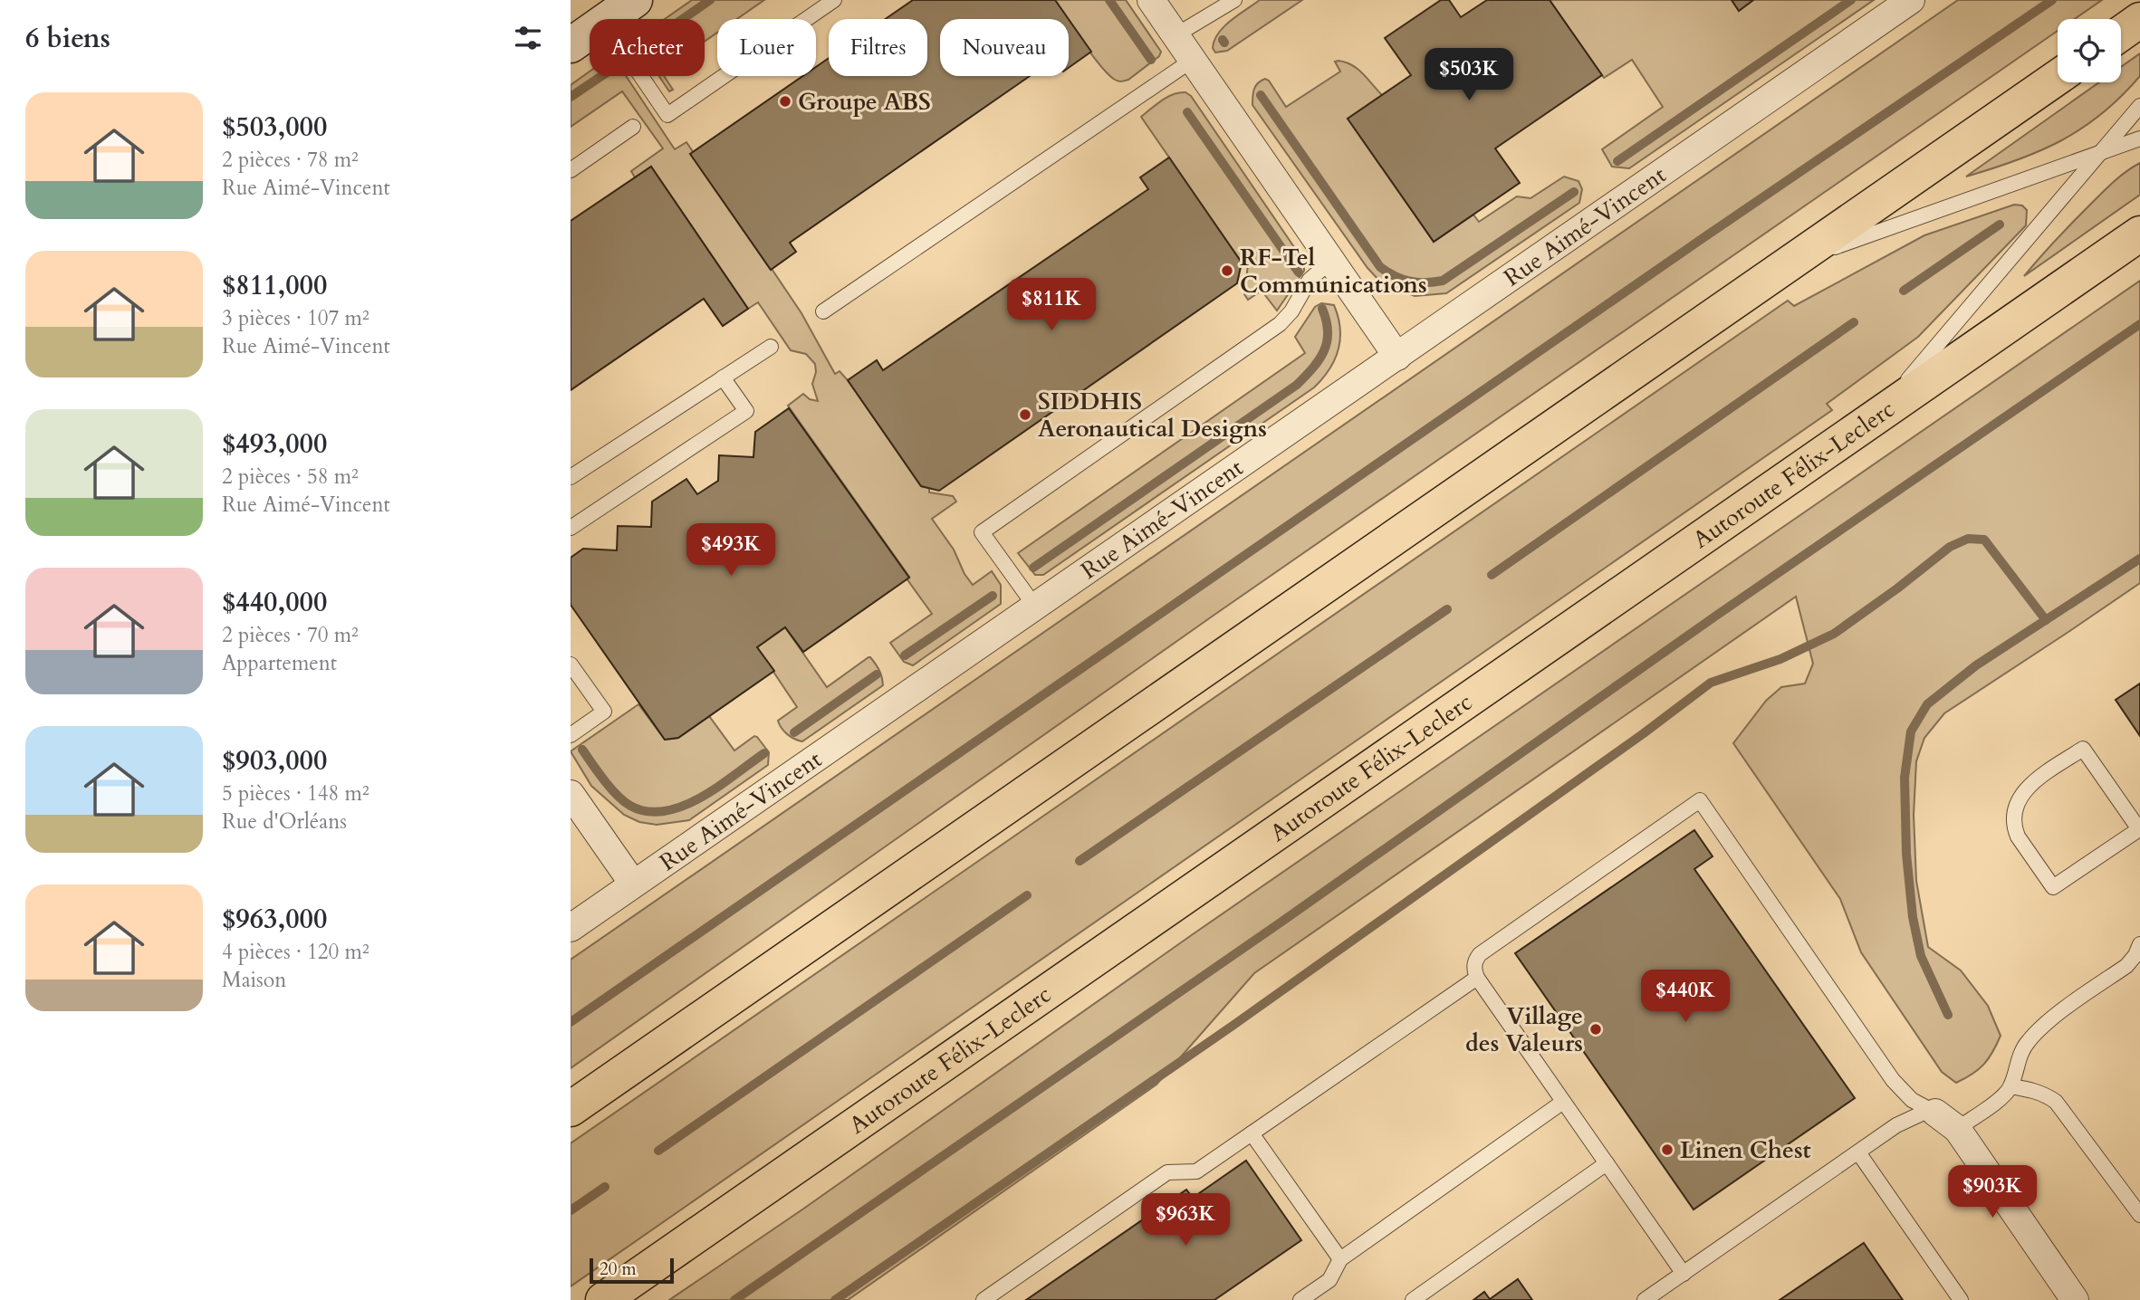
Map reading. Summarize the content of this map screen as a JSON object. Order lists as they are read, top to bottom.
{
  "streets": {
    "highway": ["Autoroute Félix-Leclerc"],
    "street": ["Rue Aimé-Vincent"]
  },
  "places": [
    "Groupe ABS",
    "RF-Tel Communications",
    "SIDDHIS Aeronautical Designs",
    "Village des Valeurs",
    "Linen Chest"
  ],
  "scale_bar": "20 m",
  "page": {
    "heading": "6 biens",
    "chip": [
      "Acheter",
      "Louer",
      "Filtres",
      "Nouveau"
    ],
    "price": [
      "$503K",
      "$811K",
      "$493K",
      "$440K",
      "$903K",
      "$963K"
    ],
    "list": [
      {
        "name": "$503,000",
        "note": "2 pièces · 78 m² · Rue Aimé-Vincent"
      },
      {
        "name": "$811,000",
        "note": "3 pièces · 107 m² · Rue Aimé-Vincent"
      },
      {
        "name": "$493,000",
        "note": "2 pièces · 58 m² · Rue Aimé-Vincent"
      },
      {
        "name": "$440,000",
        "note": "2 pièces · 70 m² · Appartement"
      },
      {
        "name": "$903,000",
        "note": "5 pièces · 148 m² · Rue d'Orléans"
      },
      {
        "name": "$963,000",
        "note": "4 pièces · 120 m² · Maison"
      }
    ],
    "scale": "20 m"
  }
}
